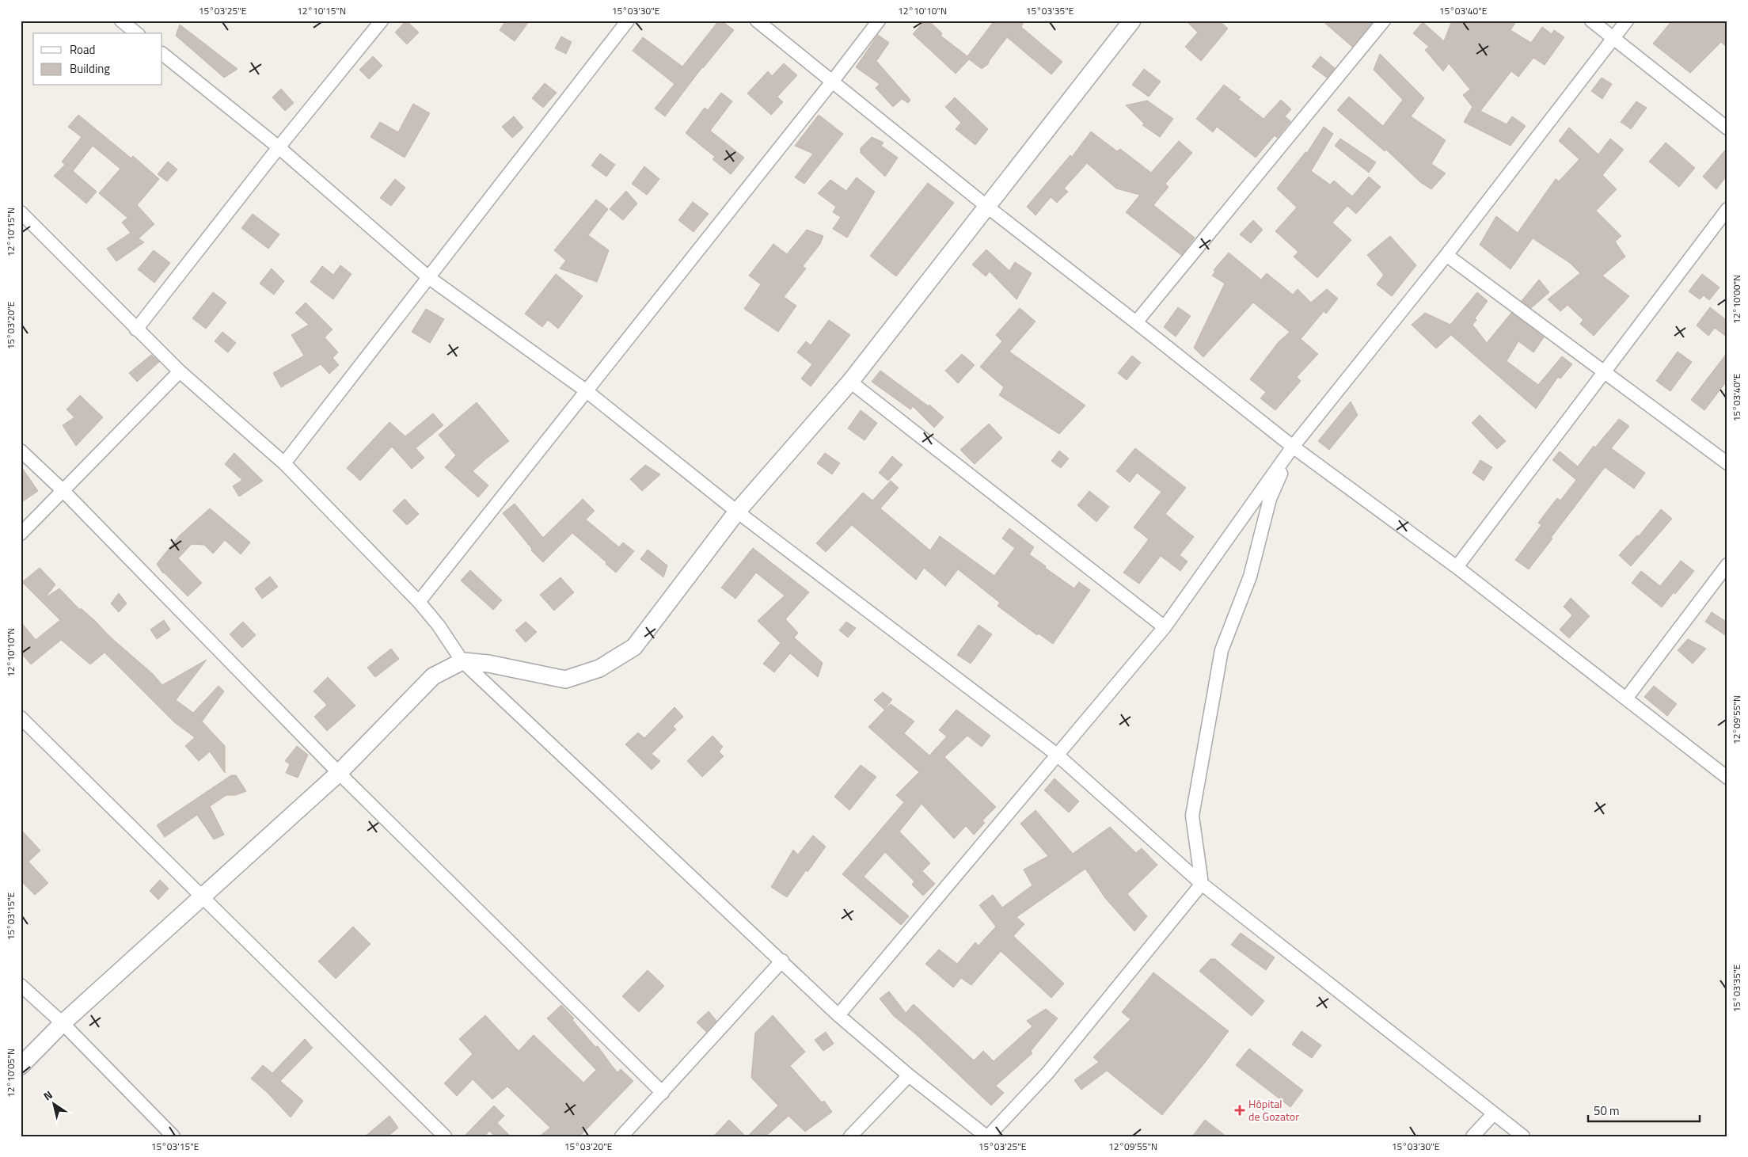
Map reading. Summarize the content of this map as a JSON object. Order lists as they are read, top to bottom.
{
  "places": {
    "health": ["Hôpital de Gozator"]
  },
  "legend": ["Road", "Building"],
  "scale_bar": "50 m",
  "north": "top left",
  "coordinates": [
    "15°03'25\"E",
    "12°10'15\"N",
    "15°03'30\"E",
    "12°10'10\"N",
    "15°03'35\"E",
    "15°03'40\"E",
    "12°10'00\"N",
    "15°03'20\"E",
    "12°09'55\"N",
    "15°03'15\"E",
    "12°10'05\"N"
  ]
}
